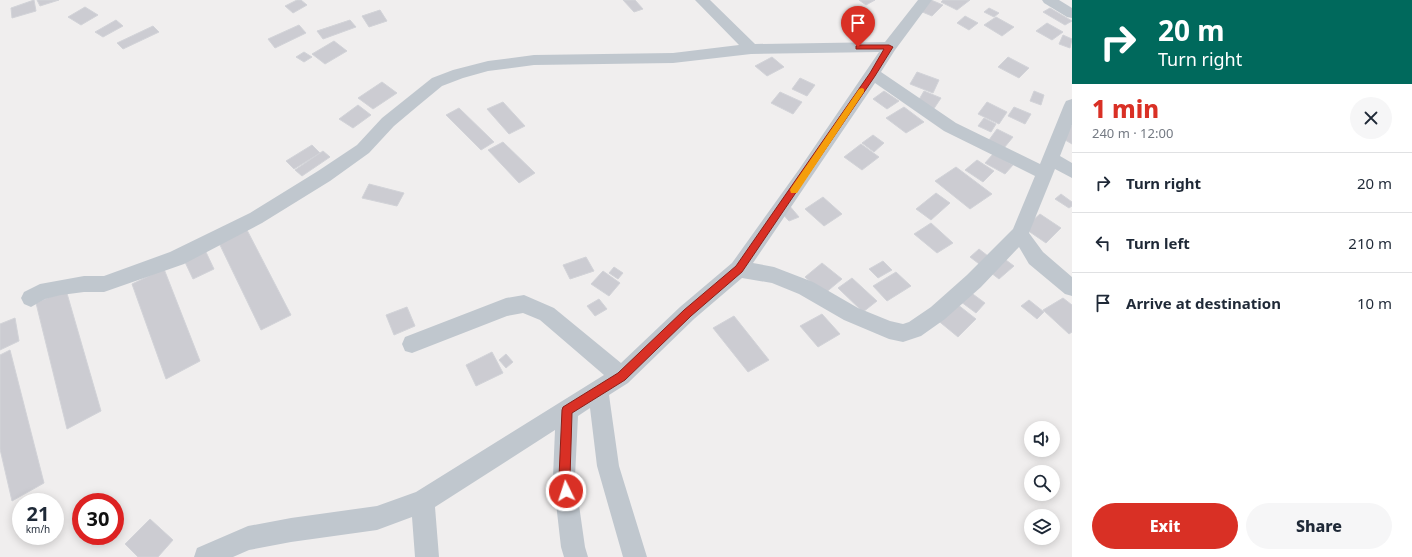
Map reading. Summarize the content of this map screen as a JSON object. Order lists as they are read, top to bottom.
{
  "page": {
    "turn": ["20 m", "Turn right"],
    "heading": ["1 min", "240 m · 12:00"],
    "list": [
      {
        "name": "Turn right",
        "value": "20 m"
      },
      {
        "name": "Turn left",
        "value": "210 m"
      },
      {
        "name": "Arrive at destination",
        "value": "10 m"
      }
    ],
    "speed": "21 km/h",
    "limit": "30",
    "buttons": ["Exit", "Share"]
  }
}
